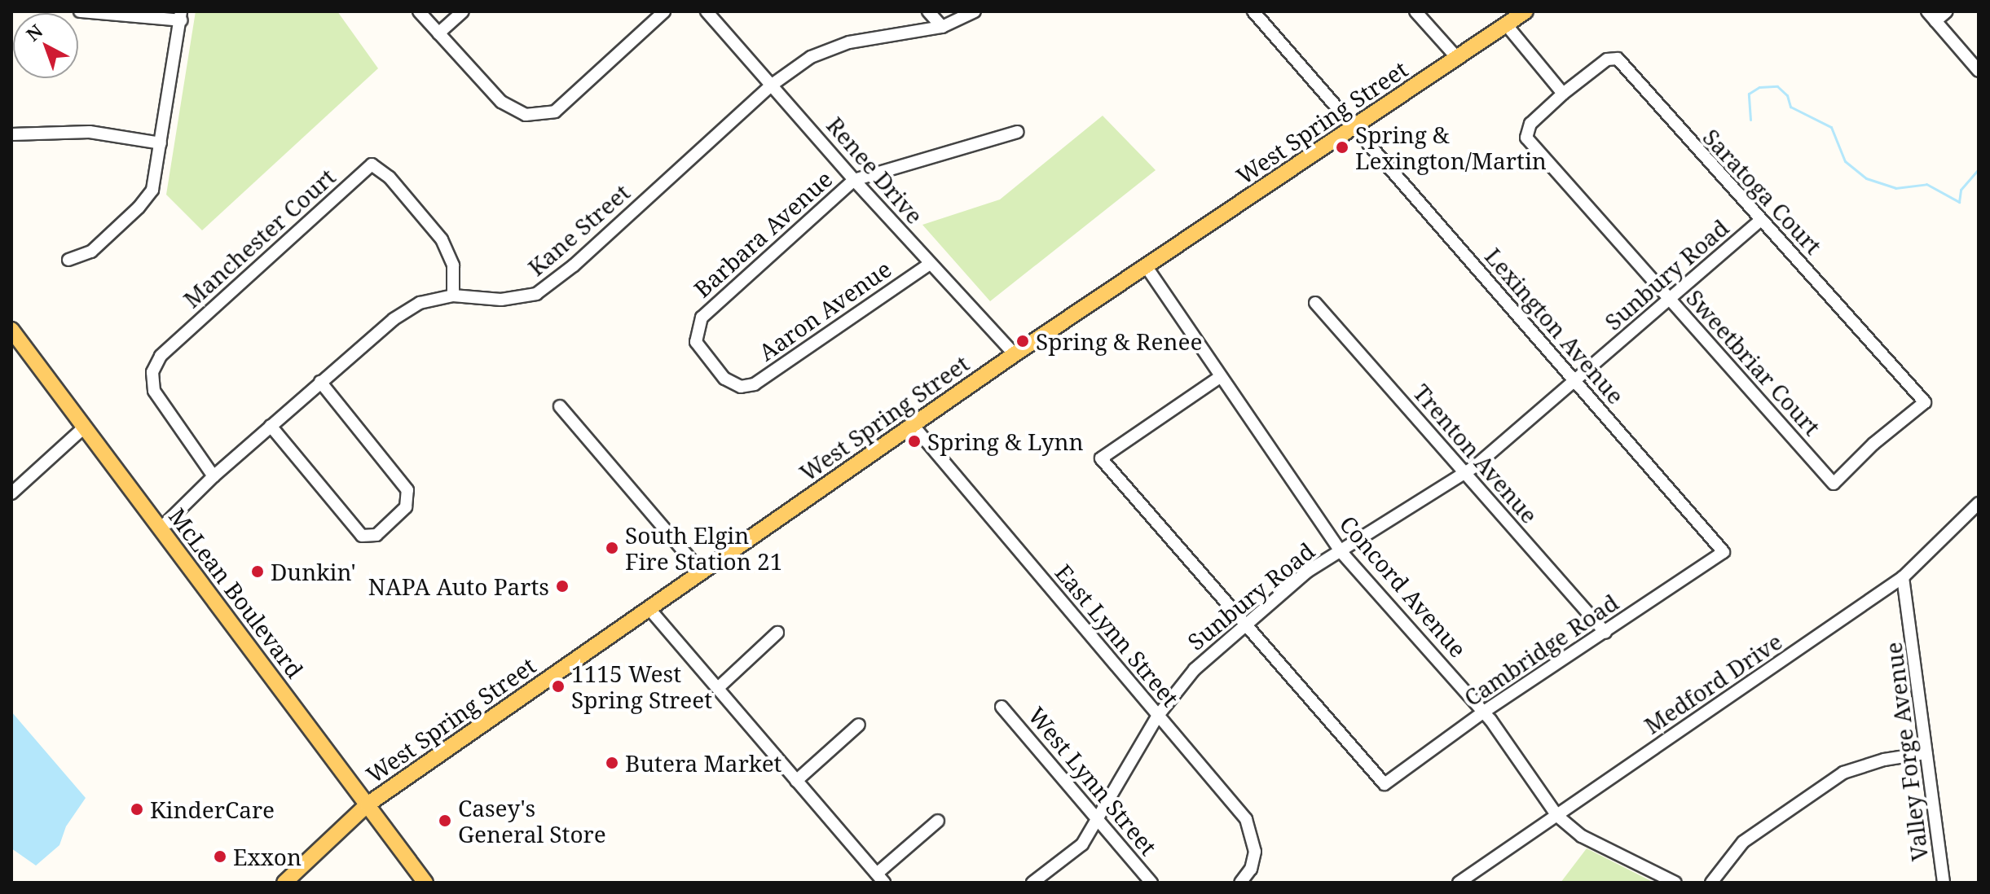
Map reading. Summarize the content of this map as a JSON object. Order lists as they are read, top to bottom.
{
  "streets": {
    "main road": ["West Spring Street", "McLean Boulevard"],
    "street": [
      "Renee Drive",
      "Saratoga Court",
      "Kane Street",
      "Barbara Avenue",
      "Manchester Court",
      "Sunbury Road",
      "Aaron Avenue",
      "Lexington Avenue",
      "Sweetbriar Court",
      "Trenton Avenue",
      "Concord Avenue",
      "East Lynn Street",
      "Cambridge Road",
      "Medford Drive",
      "Valley Forge Avenue",
      "West Lynn Street"
    ]
  },
  "crossings": [
    ["West Spring Street", "Renee Drive"],
    ["West Spring Street", "Lexington Avenue"],
    ["West Spring Street", "Concord Avenue"],
    ["West Spring Street", "McLean Boulevard"],
    ["West Spring Street", "East Lynn Street"],
    ["Renee Drive", "Kane Street"],
    ["Renee Drive", "Barbara Avenue"],
    ["Renee Drive", "Aaron Avenue"],
    ["Saratoga Court", "Sunbury Road"],
    ["Saratoga Court", "Sweetbriar Court"],
    ["Kane Street", "Manchester Court"],
    ["Kane Street", "McLean Boulevard"],
    ["Barbara Avenue", "Aaron Avenue"],
    ["Sunbury Road", "Lexington Avenue"],
    ["Sunbury Road", "Sweetbriar Court"],
    ["Sunbury Road", "Trenton Avenue"],
    ["Sunbury Road", "Concord Avenue"],
    ["Sunbury Road", "East Lynn Street"],
    ["Sunbury Road", "Cambridge Road"],
    ["Sunbury Road", "West Lynn Street"],
    ["Lexington Avenue", "Cambridge Road"],
    ["Trenton Avenue", "Cambridge Road"],
    ["Concord Avenue", "Cambridge Road"],
    ["Concord Avenue", "Medford Drive"],
    ["Medford Drive", "Valley Forge Avenue"]
  ],
  "places": [
    "Spring & Lexington/Martin",
    "Spring & Renee",
    "Spring & Lynn",
    "South Elgin Fire Station 21",
    "Dunkin'",
    "NAPA Auto Parts",
    "1115 West Spring Street",
    "Butera Market",
    "KinderCare",
    "Casey's General Store",
    "Exxon"
  ],
  "north": "top left"
}
